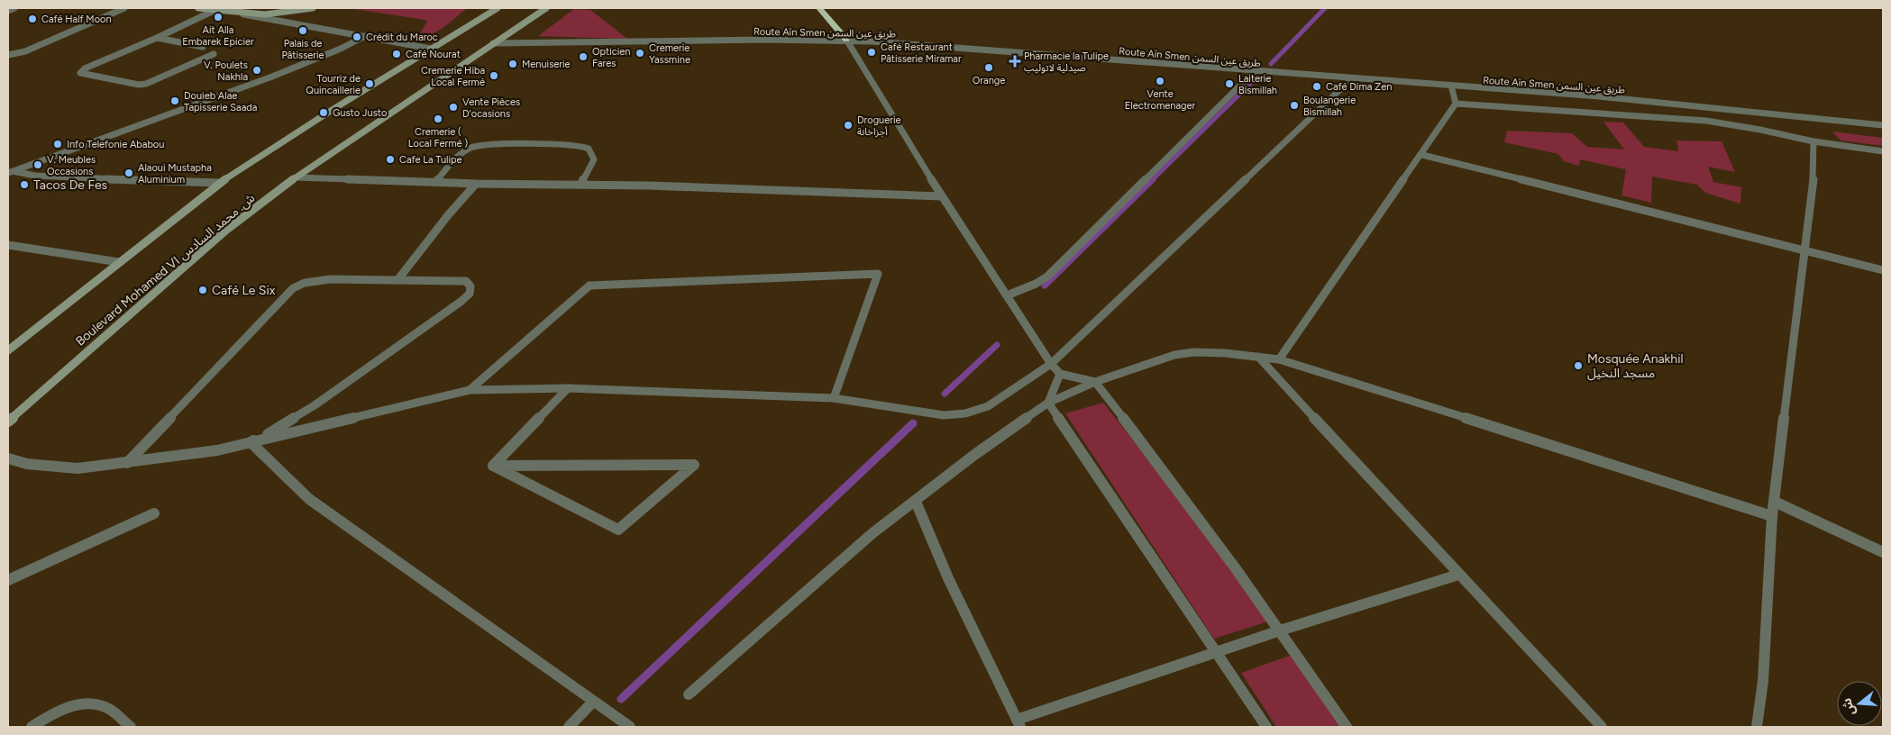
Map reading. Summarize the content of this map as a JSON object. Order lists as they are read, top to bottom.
{
  "streets": {
    "main road": ["Boulevard Mohamed VI ش. محمد السادس"],
    "street": ["Route Aïn Smen طريق عين السمن"]
  },
  "crossings": [
    ["Route Aïn Smen طريق عين السمن", "Boulevard Mohamed VI ش. محمد السادس"]
  ],
  "places": {
    "other": [
      "Ait Alla Embarek Epicier",
      "Café Half Moon",
      "Palais de Pâtisserie",
      "Crédit du Maroc",
      "Café Restaurant Pâtisserie Miramar",
      "Cremerie Yassmine",
      "Café Nourat",
      "Opticien Fares",
      "Menuiserie",
      "Orange",
      "V. Poulets Nakhla",
      "Cremerie Hiba Local Fermé",
      "Vente Electromenager",
      "Tourriz de Quincaillerie",
      "Laiterie Bismillah",
      "Café Dima Zen",
      "Douieb Alae Tapisserie Saada",
      "Boulangerie Bismillah",
      "Vente Pièces D'ocasions",
      "Gusto Justo",
      "Cremerie ( Local Fermé )",
      "Droguerie أجزاخانة",
      "Info Telefonie Ababou",
      "Cafe La Tulipe",
      "V. Meubles Occasions",
      "Alaoui Mustapha Aluminium",
      "Tacos De Fes",
      "Café Le Six",
      "Mosquée Anakhil مسجد النخيل"
    ],
    "health": ["Pharmacie la Tulipe صيدلية لاتوليب"]
  },
  "north": "left"
}
